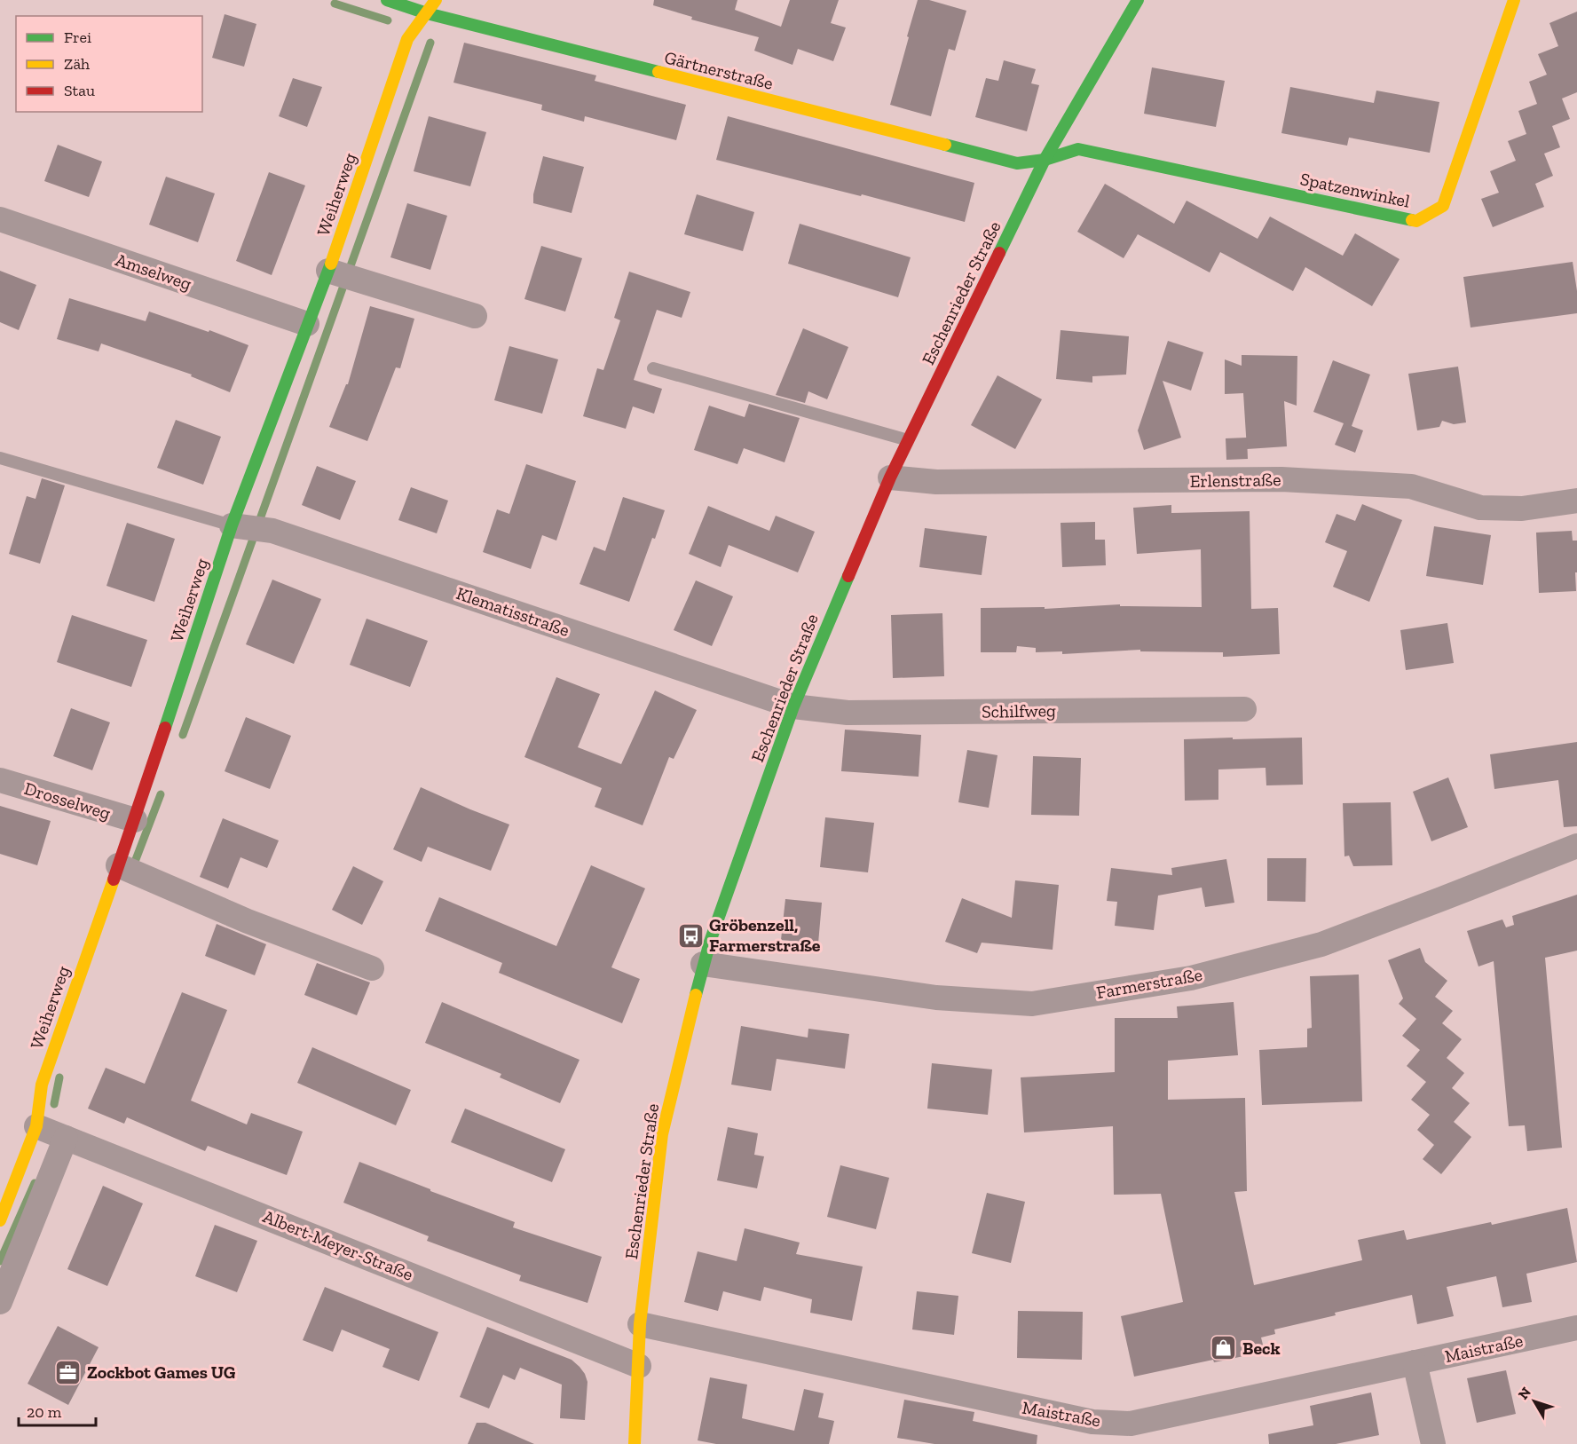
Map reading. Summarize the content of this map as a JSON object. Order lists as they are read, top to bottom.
{
  "streets": {
    "street": [
      "Gärtnerstraße",
      "Spatzenwinkel",
      "Weiherweg",
      "Amselweg",
      "Eschenrieder Straße",
      "Erlenstraße",
      "Klematisstraße",
      "Schilfweg",
      "Drosselweg",
      "Farmerstraße",
      "Albert-Meyer-Straße",
      "Maistraße"
    ]
  },
  "crossings": [
    ["Gärtnerstraße", "Spatzenwinkel"],
    ["Gärtnerstraße", "Weiherweg"],
    ["Gärtnerstraße", "Eschenrieder Straße"],
    ["Spatzenwinkel", "Eschenrieder Straße"],
    ["Weiherweg", "Amselweg"],
    ["Weiherweg", "Klematisstraße"],
    ["Weiherweg", "Drosselweg"],
    ["Weiherweg", "Albert-Meyer-Straße"],
    ["Eschenrieder Straße", "Erlenstraße"],
    ["Eschenrieder Straße", "Klematisstraße"],
    ["Eschenrieder Straße", "Schilfweg"],
    ["Eschenrieder Straße", "Farmerstraße"],
    ["Eschenrieder Straße", "Albert-Meyer-Straße"],
    ["Eschenrieder Straße", "Maistraße"],
    ["Klematisstraße", "Schilfweg"]
  ],
  "places": {
    "bus stop": ["Gröbenzell, Farmerstraße"],
    "shop": ["Beck"],
    "office": ["Zockbot Games UG"]
  },
  "legend": ["Frei", "Zäh", "Stau"],
  "scale_bar": "20 m",
  "north": "top left"
}
